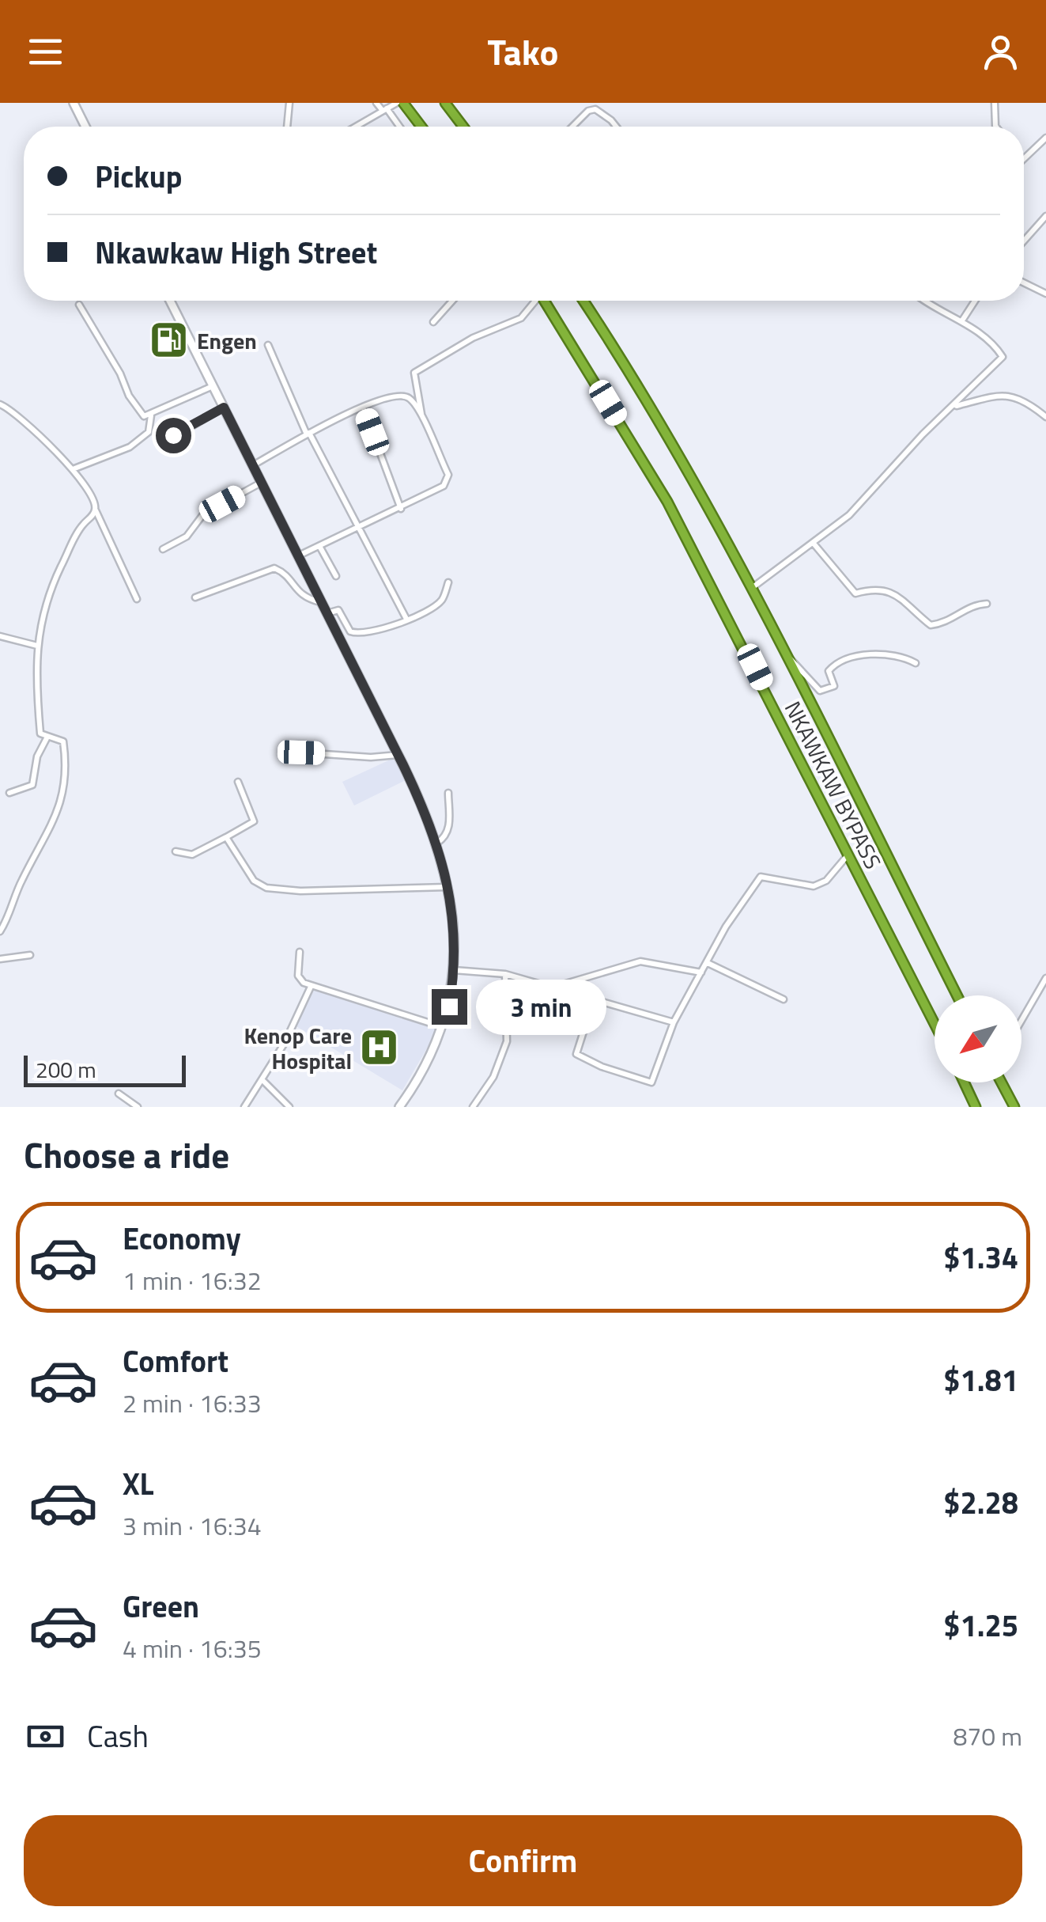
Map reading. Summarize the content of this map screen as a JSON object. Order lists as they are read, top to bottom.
{
  "streets": {
    "highway": ["NKAWKAW BYPASS"]
  },
  "places": {
    "fuel station": ["Engen"],
    "hospital": ["Kenop Care Hospital"]
  },
  "scale_bar": "200 m",
  "north": "bottom left",
  "page": {
    "header": "Tako",
    "banner": ["Pickup", "Nkawkaw High Street"],
    "bubble": "3 min",
    "scale": "200 m",
    "heading": "Choose a ride",
    "list": [
      {
        "name": "Economy",
        "note": "1 min · 16:32",
        "value": "$1.34"
      },
      {
        "name": "Comfort",
        "note": "2 min · 16:33",
        "value": "$1.81"
      },
      {
        "name": "XL",
        "note": "3 min · 16:34",
        "value": "$2.28"
      },
      {
        "name": "Green",
        "note": "4 min · 16:35",
        "value": "$1.25"
      }
    ],
    "pay": ["Cash", "870 m"],
    "buttons": "Confirm"
  }
}
